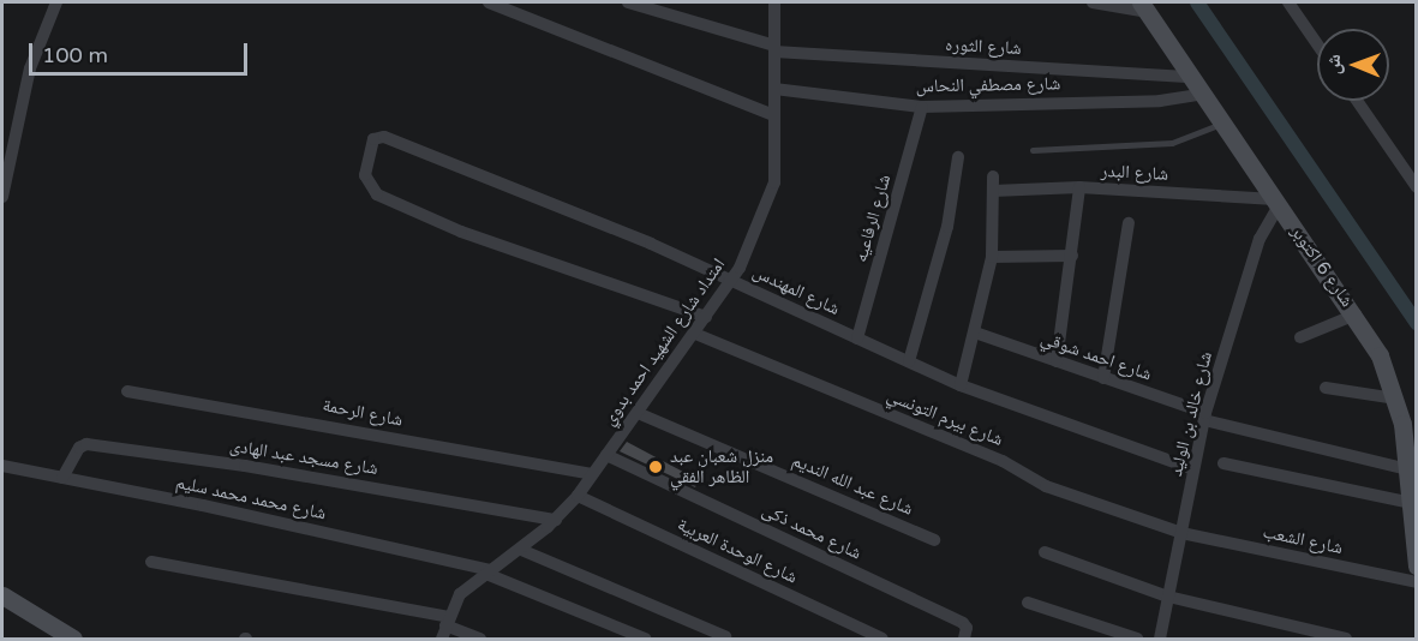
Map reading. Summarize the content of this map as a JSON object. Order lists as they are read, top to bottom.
{
  "streets": {
    "main road": ["شارع 6 اكتوبر"],
    "street": [
      "شارع الثوره",
      "شارع مصطفي النحاس",
      "شارع البدر",
      "شارع الرفاعيه",
      "شارع المهندس",
      "امتداد شارع الشهيد احمد بدوي",
      "شارع احمد شوقي",
      "شارع الرحمة",
      "شارع خالد بن الوليد",
      "شارع بيرم التونسي",
      "شارع مسجد عبد الهادى",
      "شارع عبد الله النديم",
      "شارع محمد محمد سليم",
      "شارع محمد ذكى",
      "شارع الشعب",
      "شارع الوحدة العربية"
    ]
  },
  "crossings": [
    ["شارع الثوره", "شارع 6 اكتوبر"],
    ["شارع الثوره", "امتداد شارع الشهيد احمد بدوي"],
    ["شارع مصطفي النحاس", "شارع الرفاعيه"],
    ["شارع مصطفي النحاس", "شارع 6 اكتوبر"],
    ["شارع مصطفي النحاس", "امتداد شارع الشهيد احمد بدوي"],
    ["شارع البدر", "شارع 6 اكتوبر"],
    ["شارع البدر", "شارع خالد بن الوليد"],
    ["شارع الرفاعيه", "شارع المهندس"],
    ["شارع 6 اكتوبر", "شارع احمد شوقي"],
    ["شارع 6 اكتوبر", "شارع خالد بن الوليد"],
    ["شارع المهندس", "امتداد شارع الشهيد احمد بدوي"],
    ["شارع المهندس", "شارع خالد بن الوليد"],
    ["امتداد شارع الشهيد احمد بدوي", "شارع الرحمة"],
    ["امتداد شارع الشهيد احمد بدوي", "شارع بيرم التونسي"],
    ["امتداد شارع الشهيد احمد بدوي", "شارع مسجد عبد الهادى"],
    ["امتداد شارع الشهيد احمد بدوي", "شارع عبد الله النديم"],
    ["امتداد شارع الشهيد احمد بدوي", "شارع محمد محمد سليم"],
    ["امتداد شارع الشهيد احمد بدوي", "شارع محمد ذكى"],
    ["امتداد شارع الشهيد احمد بدوي", "شارع الوحدة العربية"],
    ["شارع احمد شوقي", "شارع خالد بن الوليد"],
    ["شارع خالد بن الوليد", "شارع بيرم التونسي"],
    ["شارع خالد بن الوليد", "شارع الشعب"],
    ["شارع بيرم التونسي", "شارع الشعب"],
    ["شارع مسجد عبد الهادى", "شارع محمد محمد سليم"]
  ],
  "places": ["منزل شعبان عبد الظاهر الفقي"],
  "scale_bar": "100 m",
  "north": "left"
}
